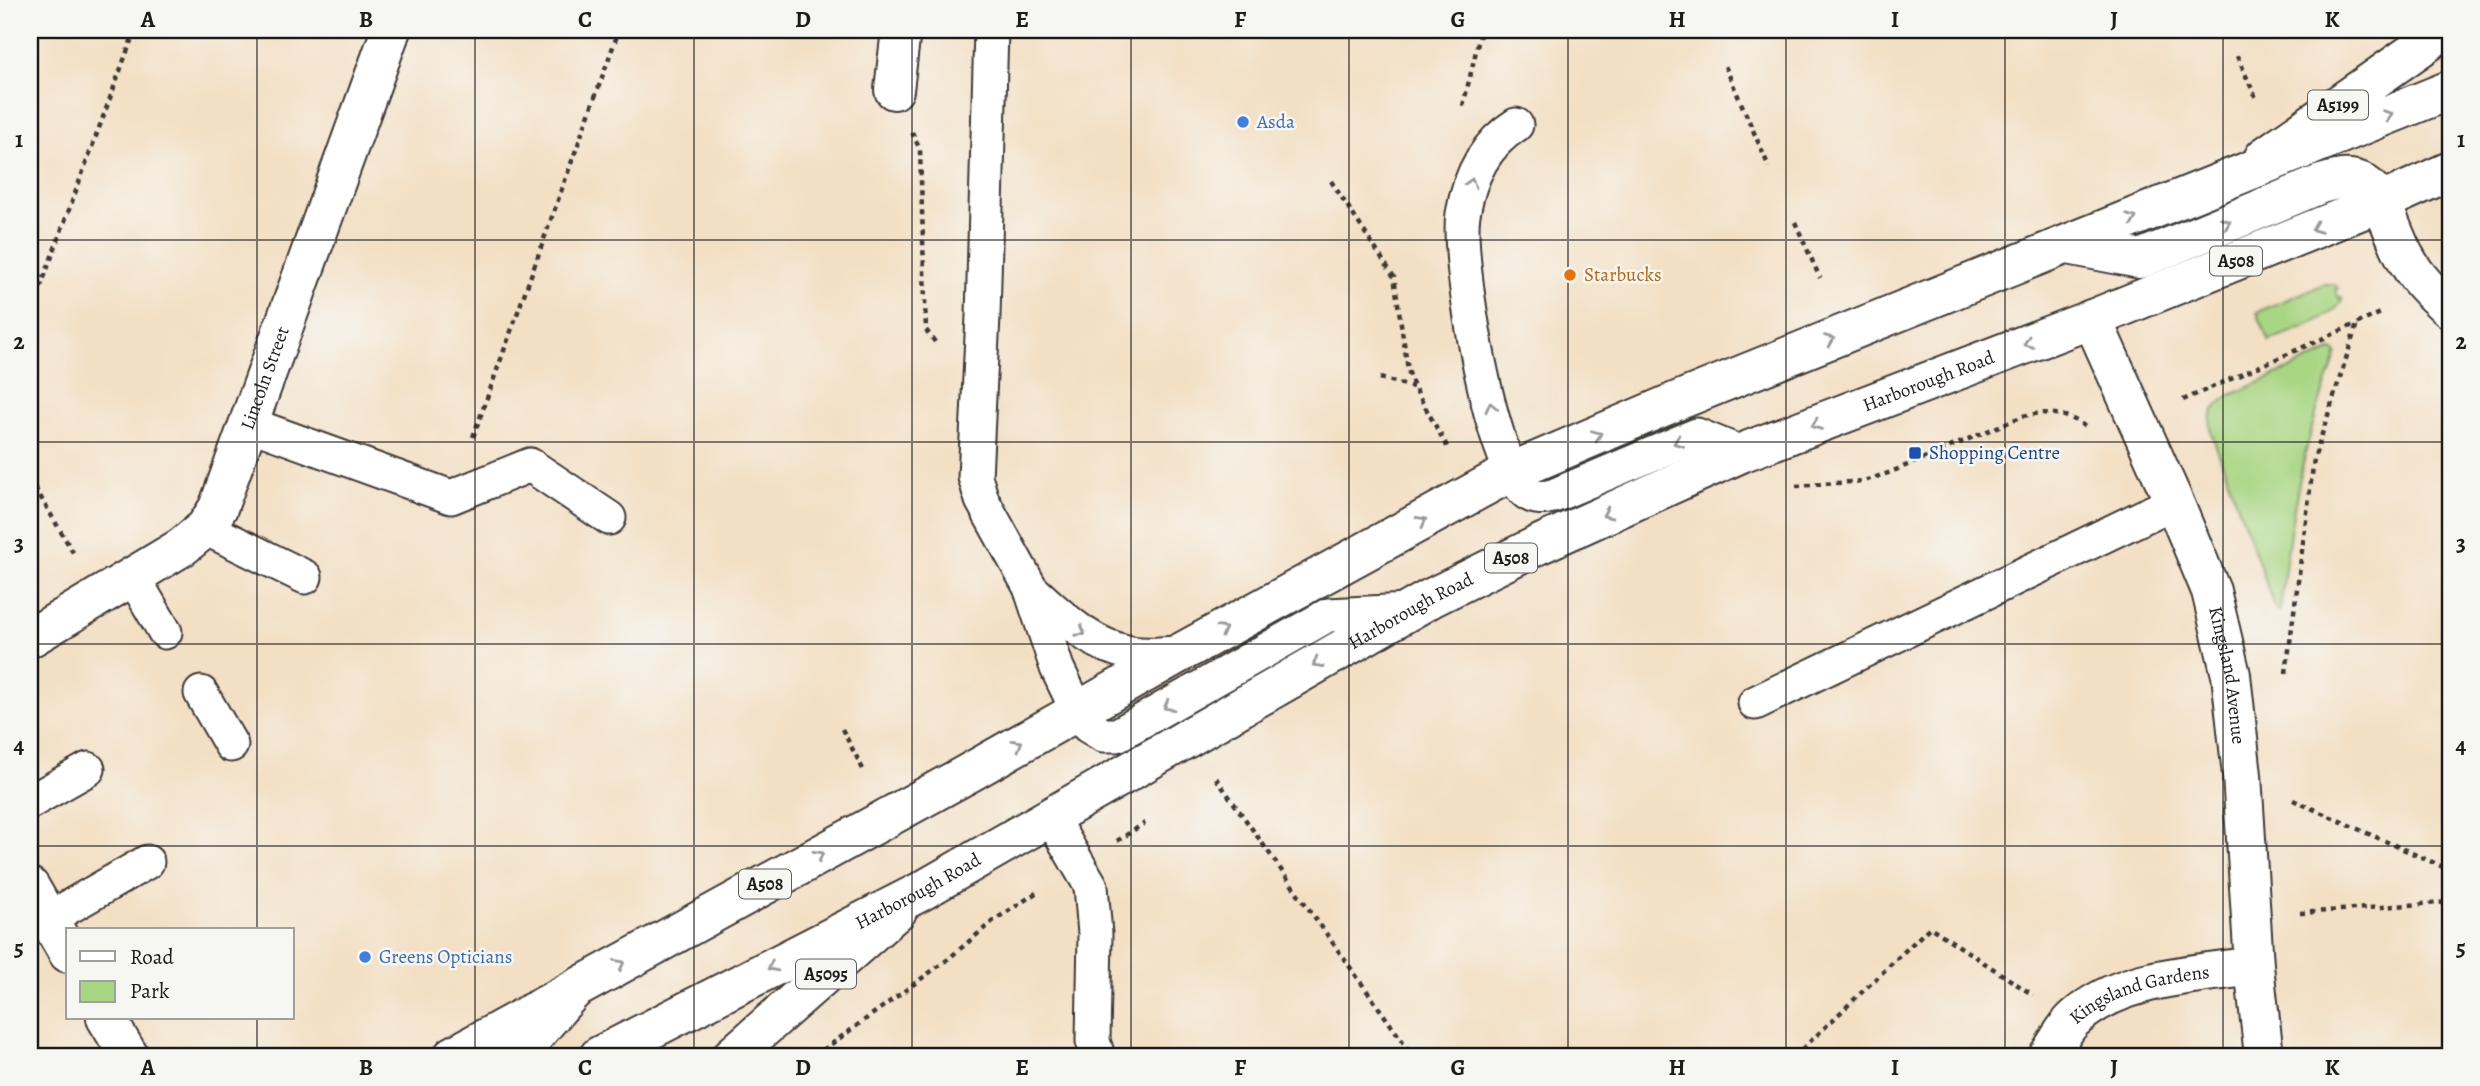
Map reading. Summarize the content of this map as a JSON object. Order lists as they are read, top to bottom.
{
  "streets": {
    "main road": [
      "A5199",
      "A508",
      "Lincoln Street",
      "Harborough Road",
      "Kingsland Avenue",
      "A5095",
      "Kingsland Gardens"
    ]
  },
  "crossings": [
    ["A5199", "A508"],
    ["A508", "Harborough Road"],
    ["Harborough Road", "Kingsland Avenue"],
    ["Harborough Road", "A5095"],
    ["Kingsland Avenue", "Kingsland Gardens"]
  ],
  "places": {
    "other": ["Asda", "Starbucks", "Greens Opticians"],
    "transit": ["Shopping Centre"]
  },
  "legend": ["Road", "Park"],
  "grid": {
    "columns": [
      "A",
      "B",
      "C",
      "D",
      "E",
      "F",
      "G",
      "H",
      "I",
      "J",
      "K"
    ],
    "rows": [
      "1",
      "2",
      "3",
      "4",
      "5"
    ]
  }
}
